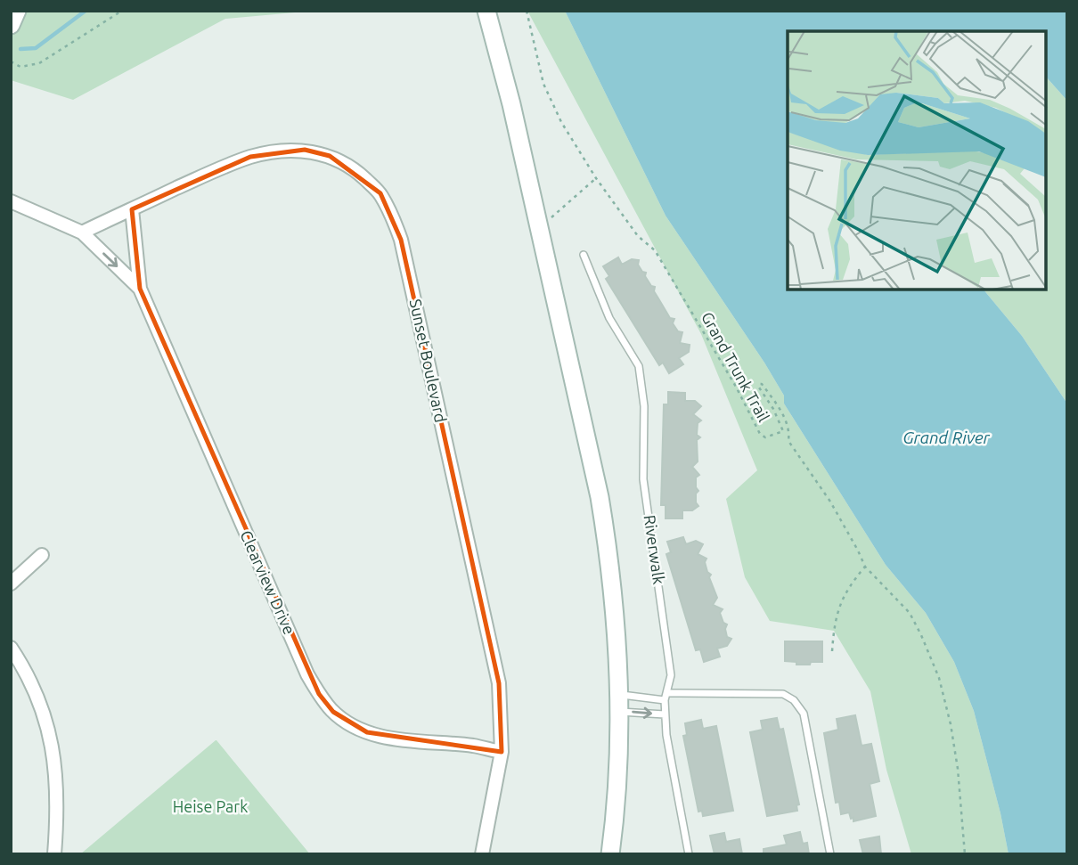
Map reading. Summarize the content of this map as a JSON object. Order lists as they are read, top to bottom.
{
  "streets": {
    "street": ["Sunset Boulevard", "Clearview Drive"],
    "lane": ["Riverwalk"],
    "path": ["Grand Trunk Trail"]
  },
  "crossings": [
    ["Sunset Boulevard", "Clearview Drive"]
  ],
  "water": ["Grand River"],
  "parks": ["Heise Park"]
}
